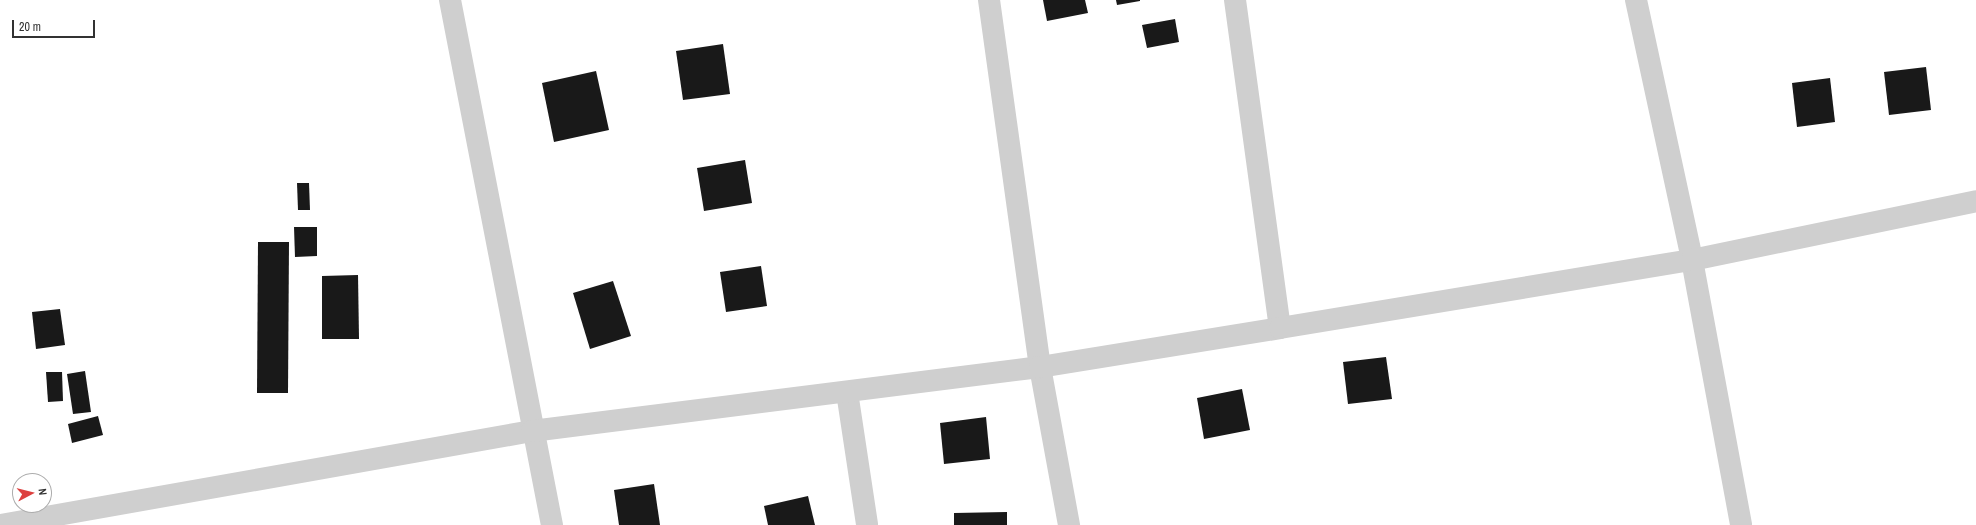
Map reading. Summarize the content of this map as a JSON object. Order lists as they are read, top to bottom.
{
  "scale_bar": "20 m",
  "north": "right"
}
